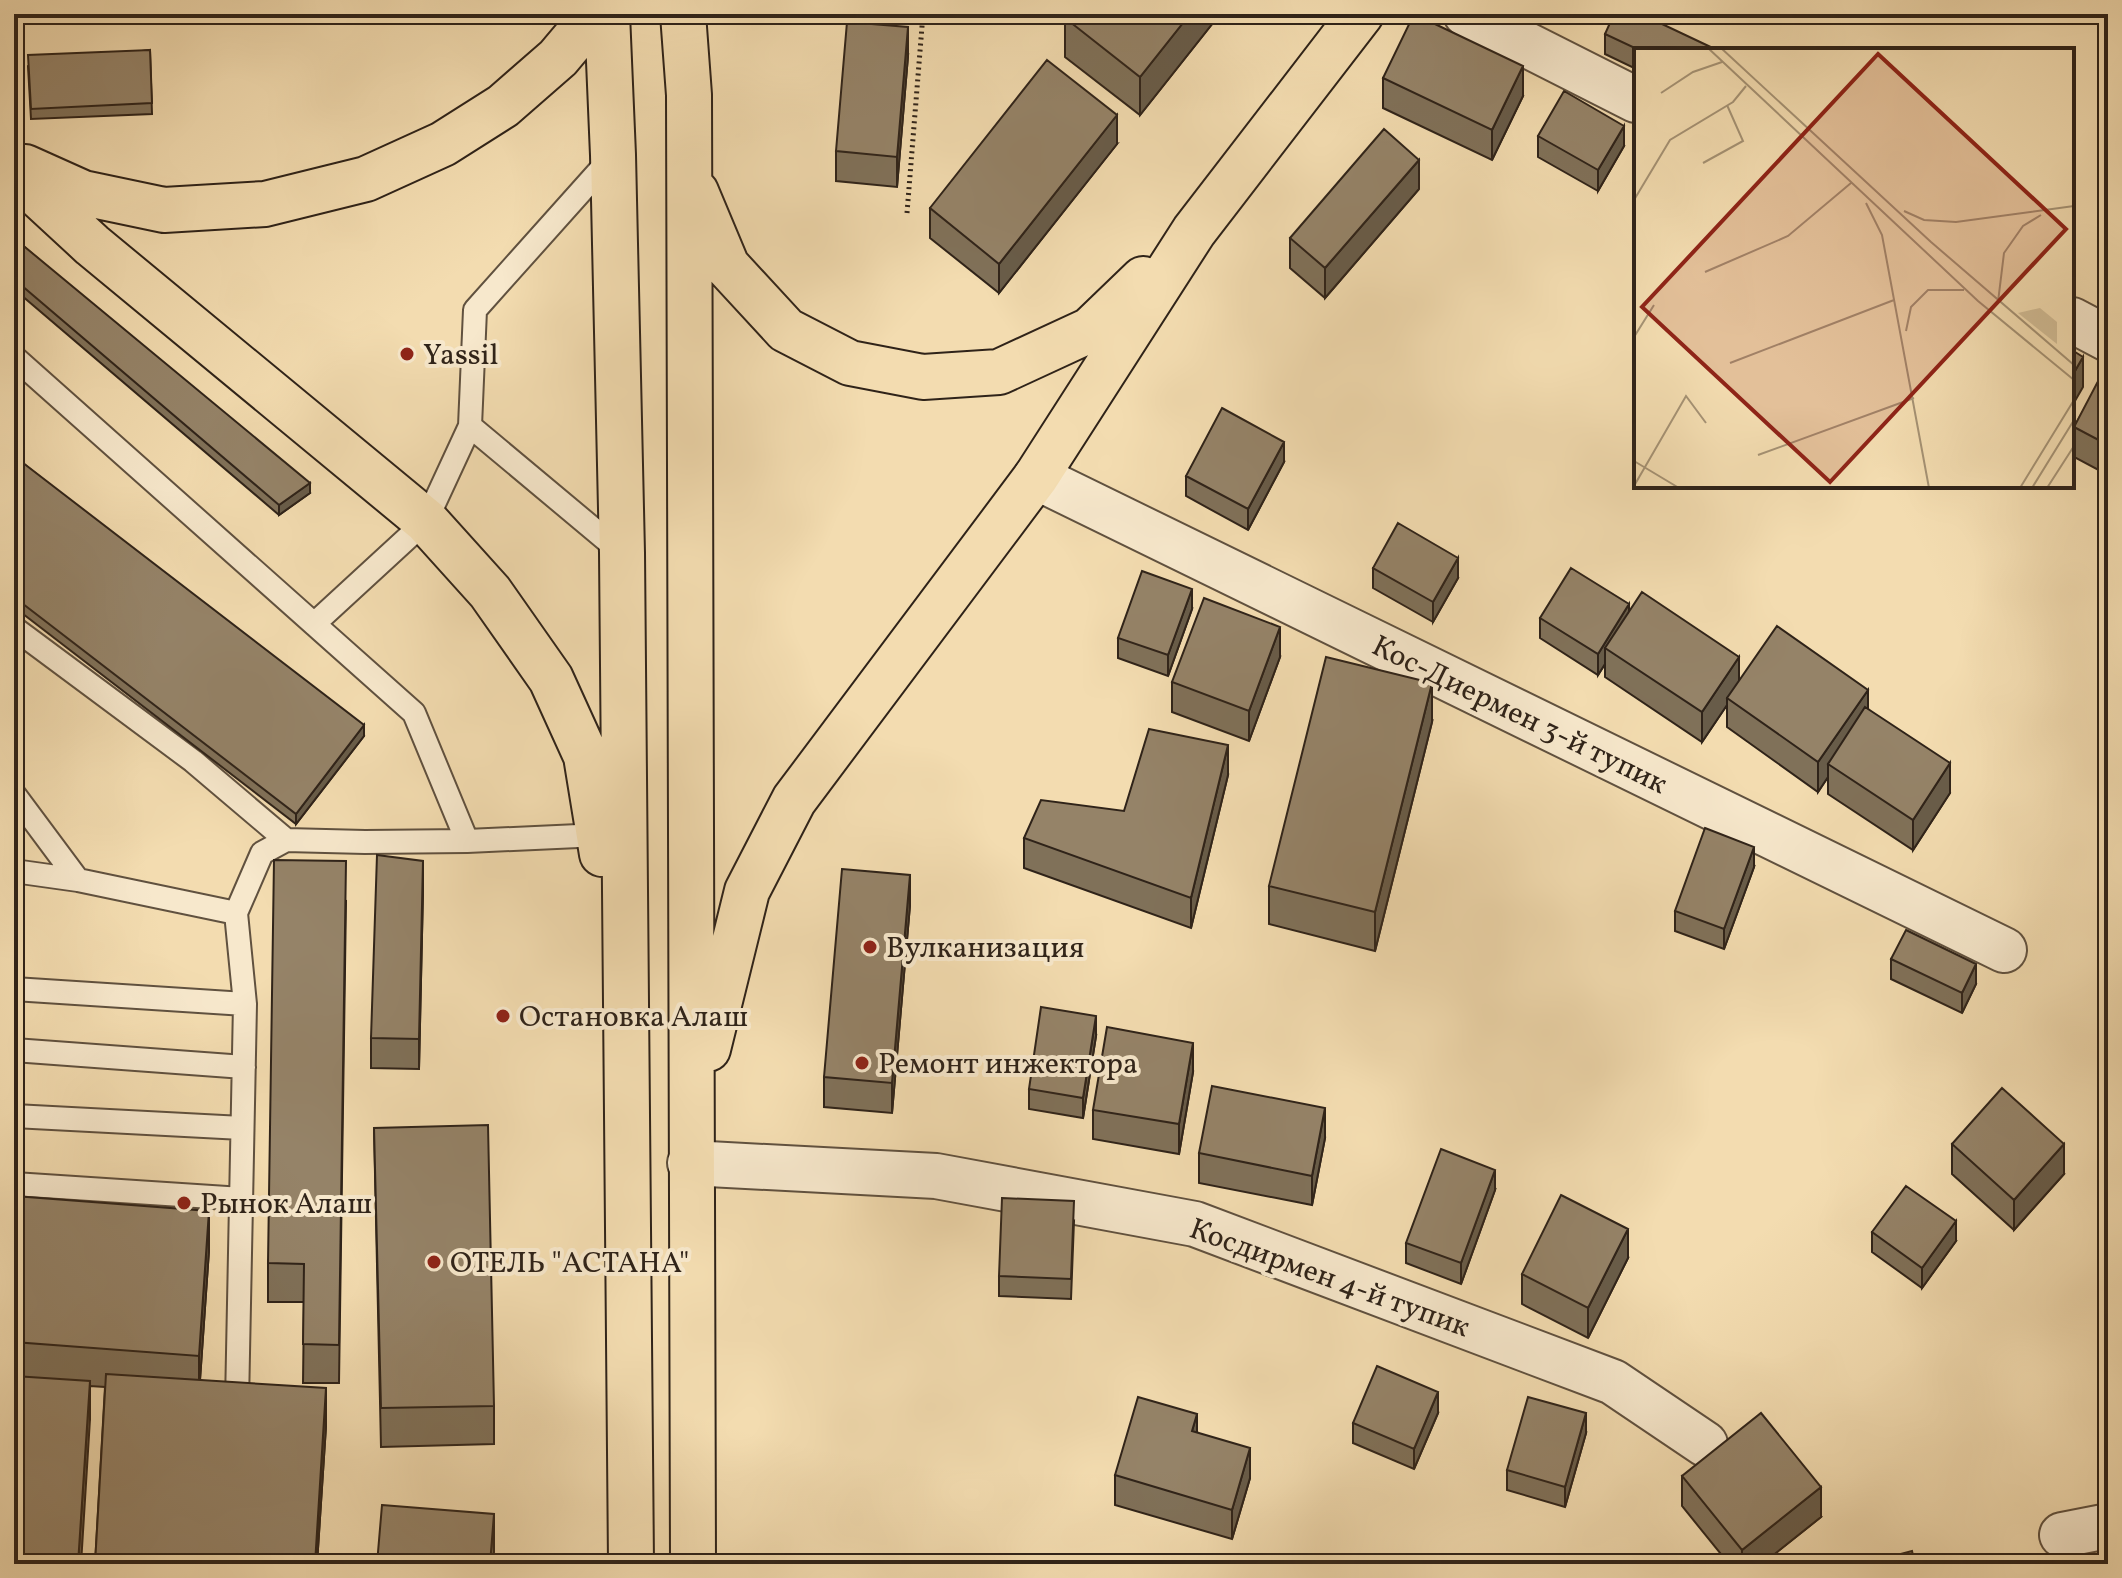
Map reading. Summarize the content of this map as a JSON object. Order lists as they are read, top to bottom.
{
  "streets": {
    "street": ["Кос-Диермен 3-й тупик", "Косдирмен 4-й тупик"]
  },
  "places": [
    "Yassil",
    "Вулканизация",
    "Остановка Алаш",
    "Ремонт инжектора",
    "Рынок Алаш",
    "ОТЕЛЬ \"АСТАНА\""
  ]
}
